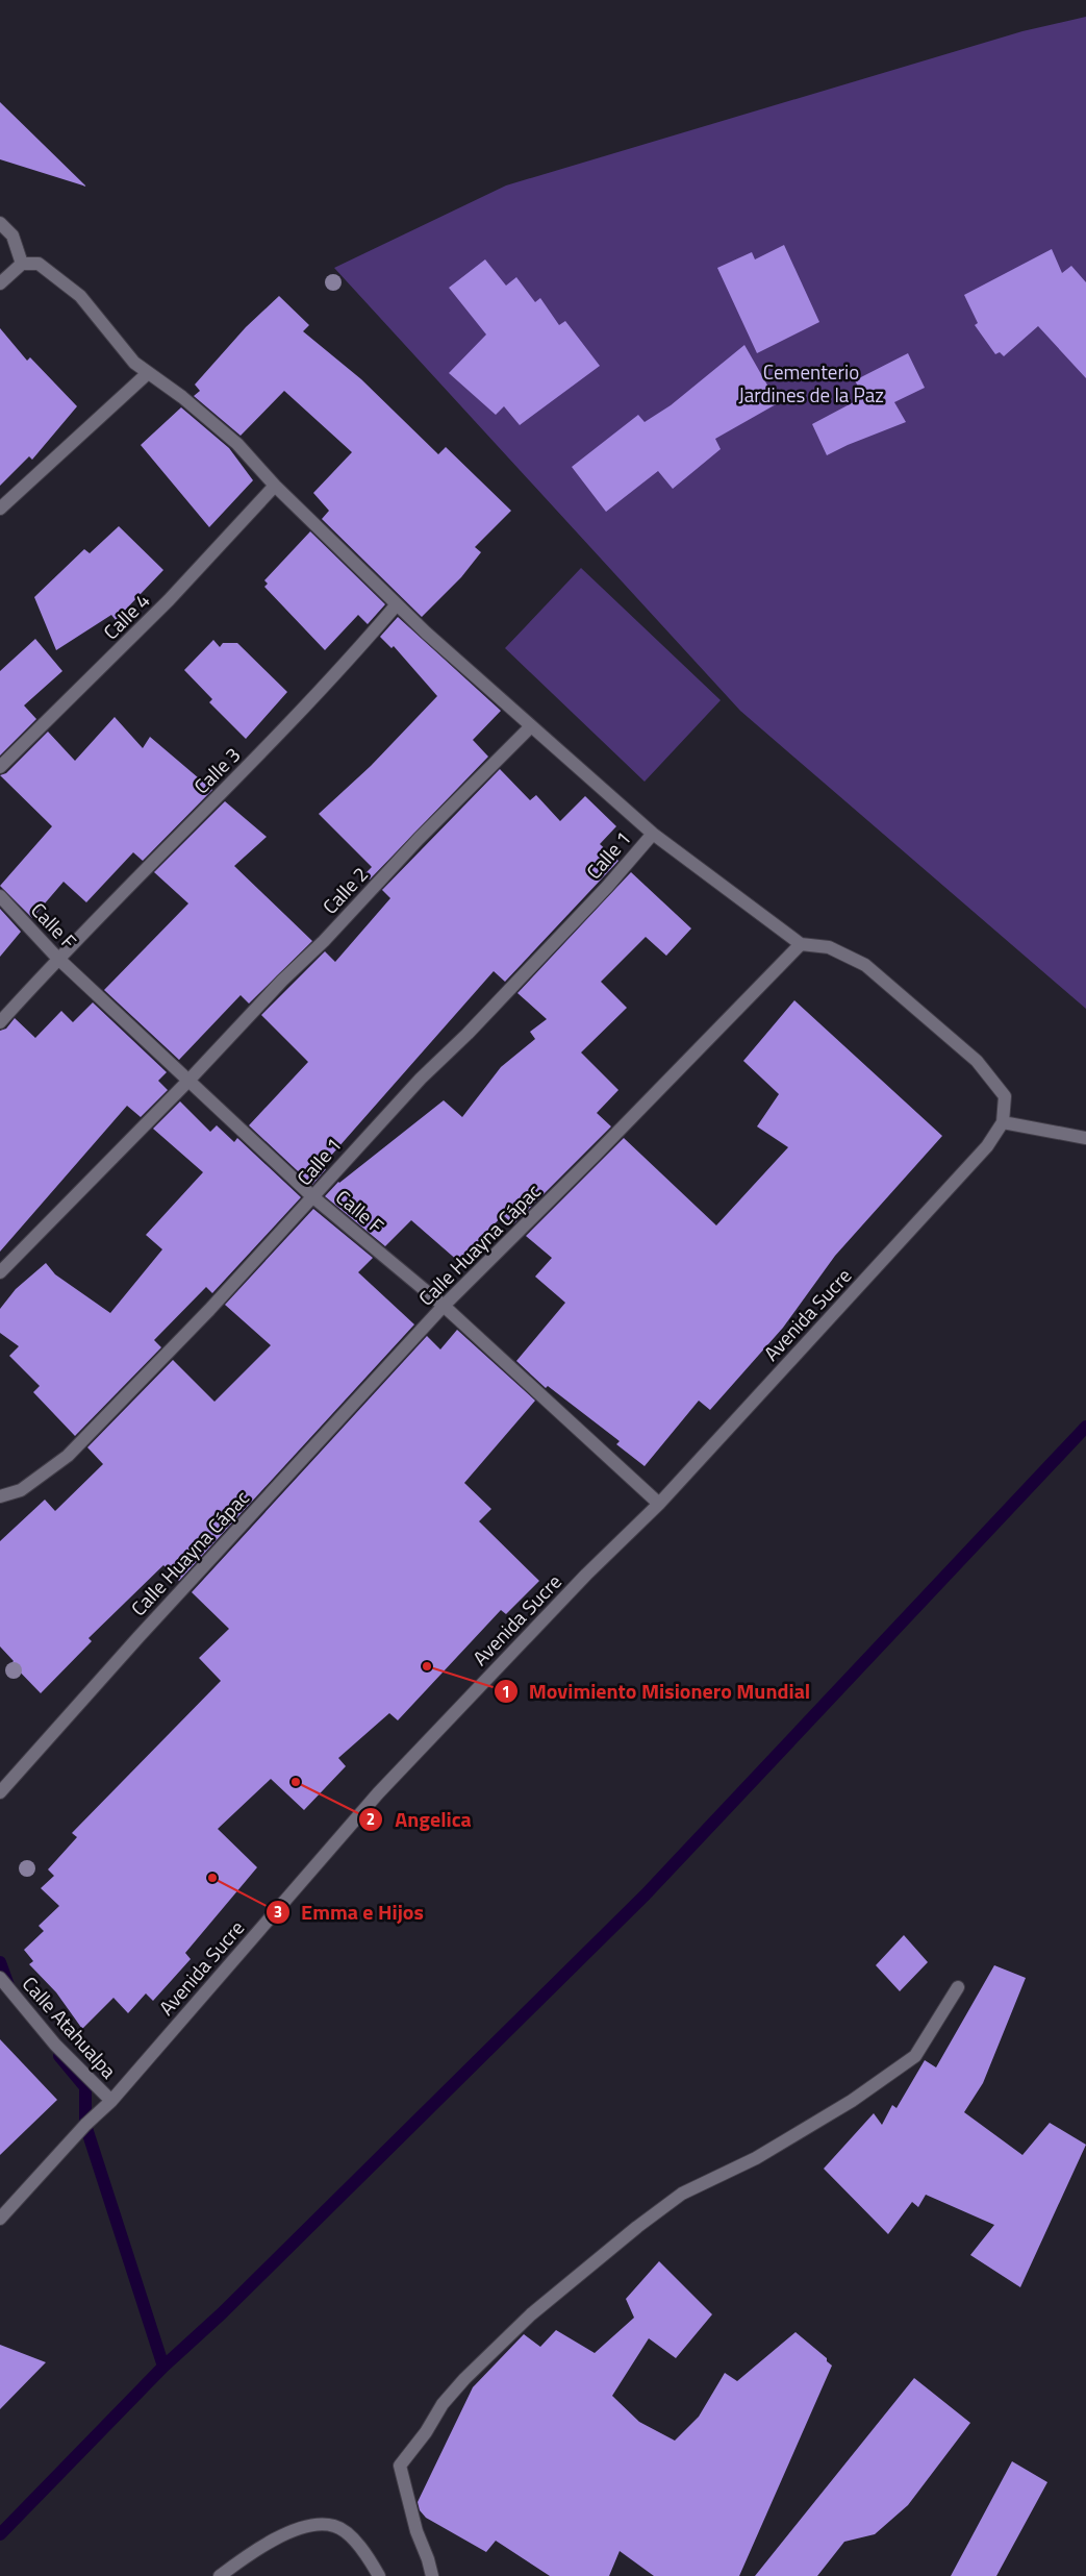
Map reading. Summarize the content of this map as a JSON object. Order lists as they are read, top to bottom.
{
  "streets": {
    "street": [
      "Calle 4",
      "Calle 3",
      "Calle 1",
      "Calle 2",
      "Calle F",
      "Calle Huayna Cápac",
      "Avenida Sucre",
      "Calle Atahualpa"
    ]
  },
  "crossings": [
    ["Calle 3", "Calle F"],
    ["Calle 1", "Calle F"],
    ["Calle 2", "Calle F"],
    ["Calle F", "Calle Huayna Cápac"],
    ["Calle F", "Avenida Sucre"],
    ["Avenida Sucre", "Calle Atahualpa"]
  ],
  "parks": ["Cementerio Jardines de la Paz"],
  "places": ["Movimiento Misionero Mundial", "Angelica", "Emma e Hijos"]
}
